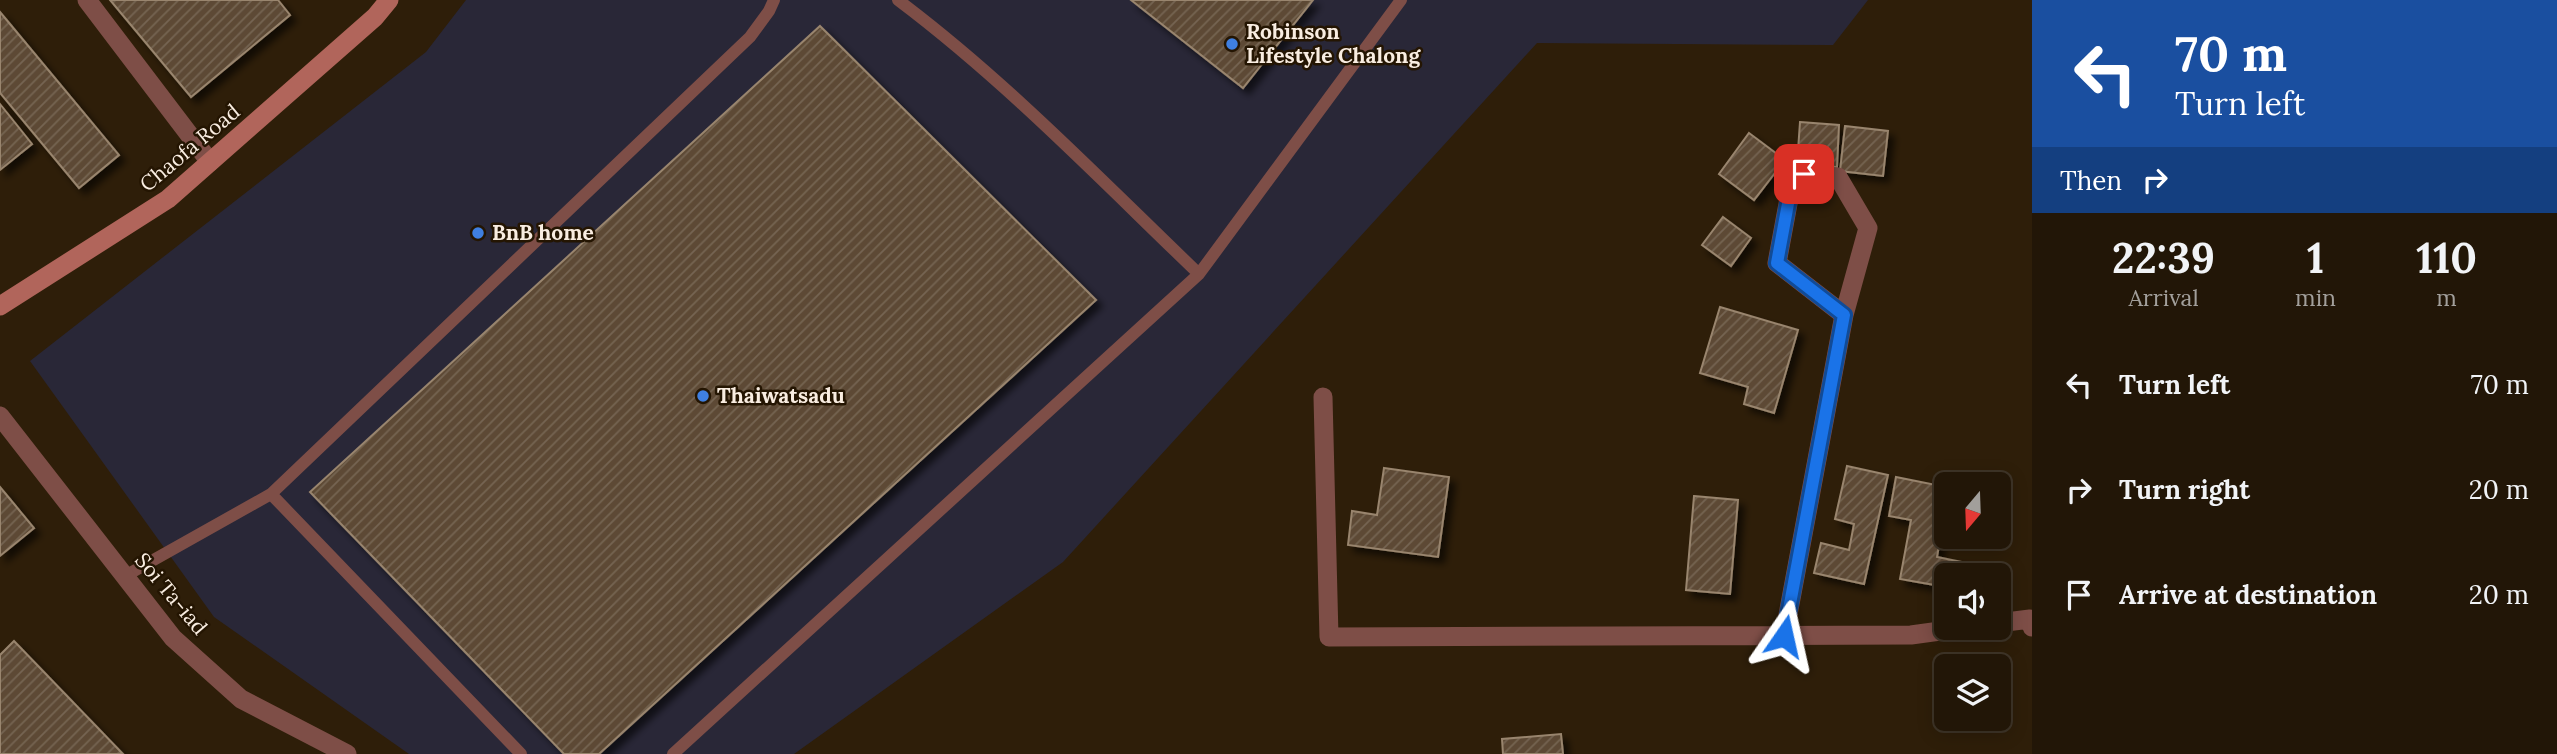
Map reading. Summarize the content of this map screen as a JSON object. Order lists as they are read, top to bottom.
{
  "streets": {
    "main road": ["Chaofa Road"],
    "street": ["Soi Ta-iad"]
  },
  "places": ["Robinson Lifestyle Chalong", "BnB home", "Thaiwatsadu"],
  "north": "bottom",
  "page": {
    "turn": ["70 m", "Turn left"],
    "then": "Then",
    "eta": [
      "22:39",
      "Arrival",
      "1",
      "min",
      "110",
      "m"
    ],
    "list": [
      {
        "name": "Turn left",
        "value": "70 m"
      },
      {
        "name": "Turn right",
        "value": "20 m"
      },
      {
        "name": "Arrive at destination",
        "value": "20 m"
      }
    ]
  }
}
